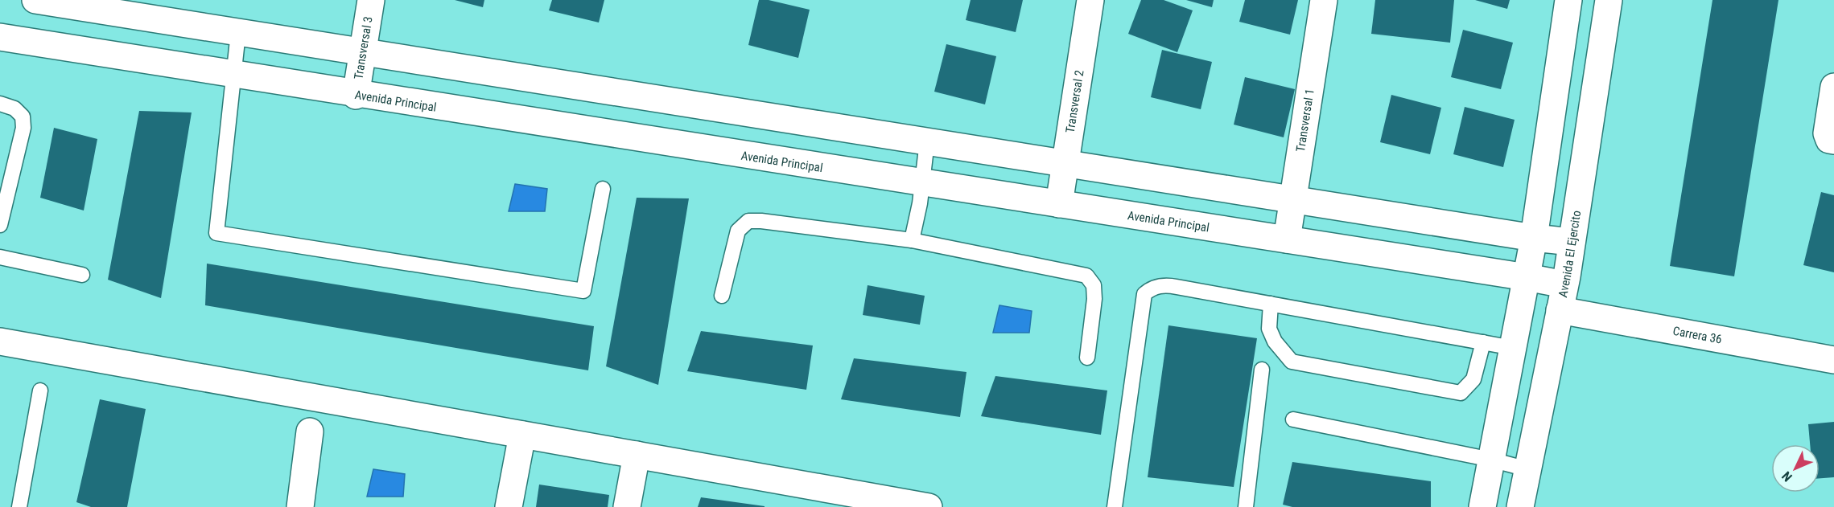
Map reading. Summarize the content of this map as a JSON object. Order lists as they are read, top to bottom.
{
  "streets": {
    "street": [
      "Transversal 3",
      "Avenida Principal",
      "Transversal 2",
      "Transversal 1",
      "Avenida El Ejercito",
      "Carrera 36"
    ]
  },
  "crossings": [
    ["Transversal 3", "Avenida Principal"],
    ["Avenida Principal", "Transversal 2"],
    ["Avenida Principal", "Transversal 1"],
    ["Avenida Principal", "Avenida El Ejercito"],
    ["Avenida El Ejercito", "Carrera 36"]
  ],
  "north": "bottom left"
}
